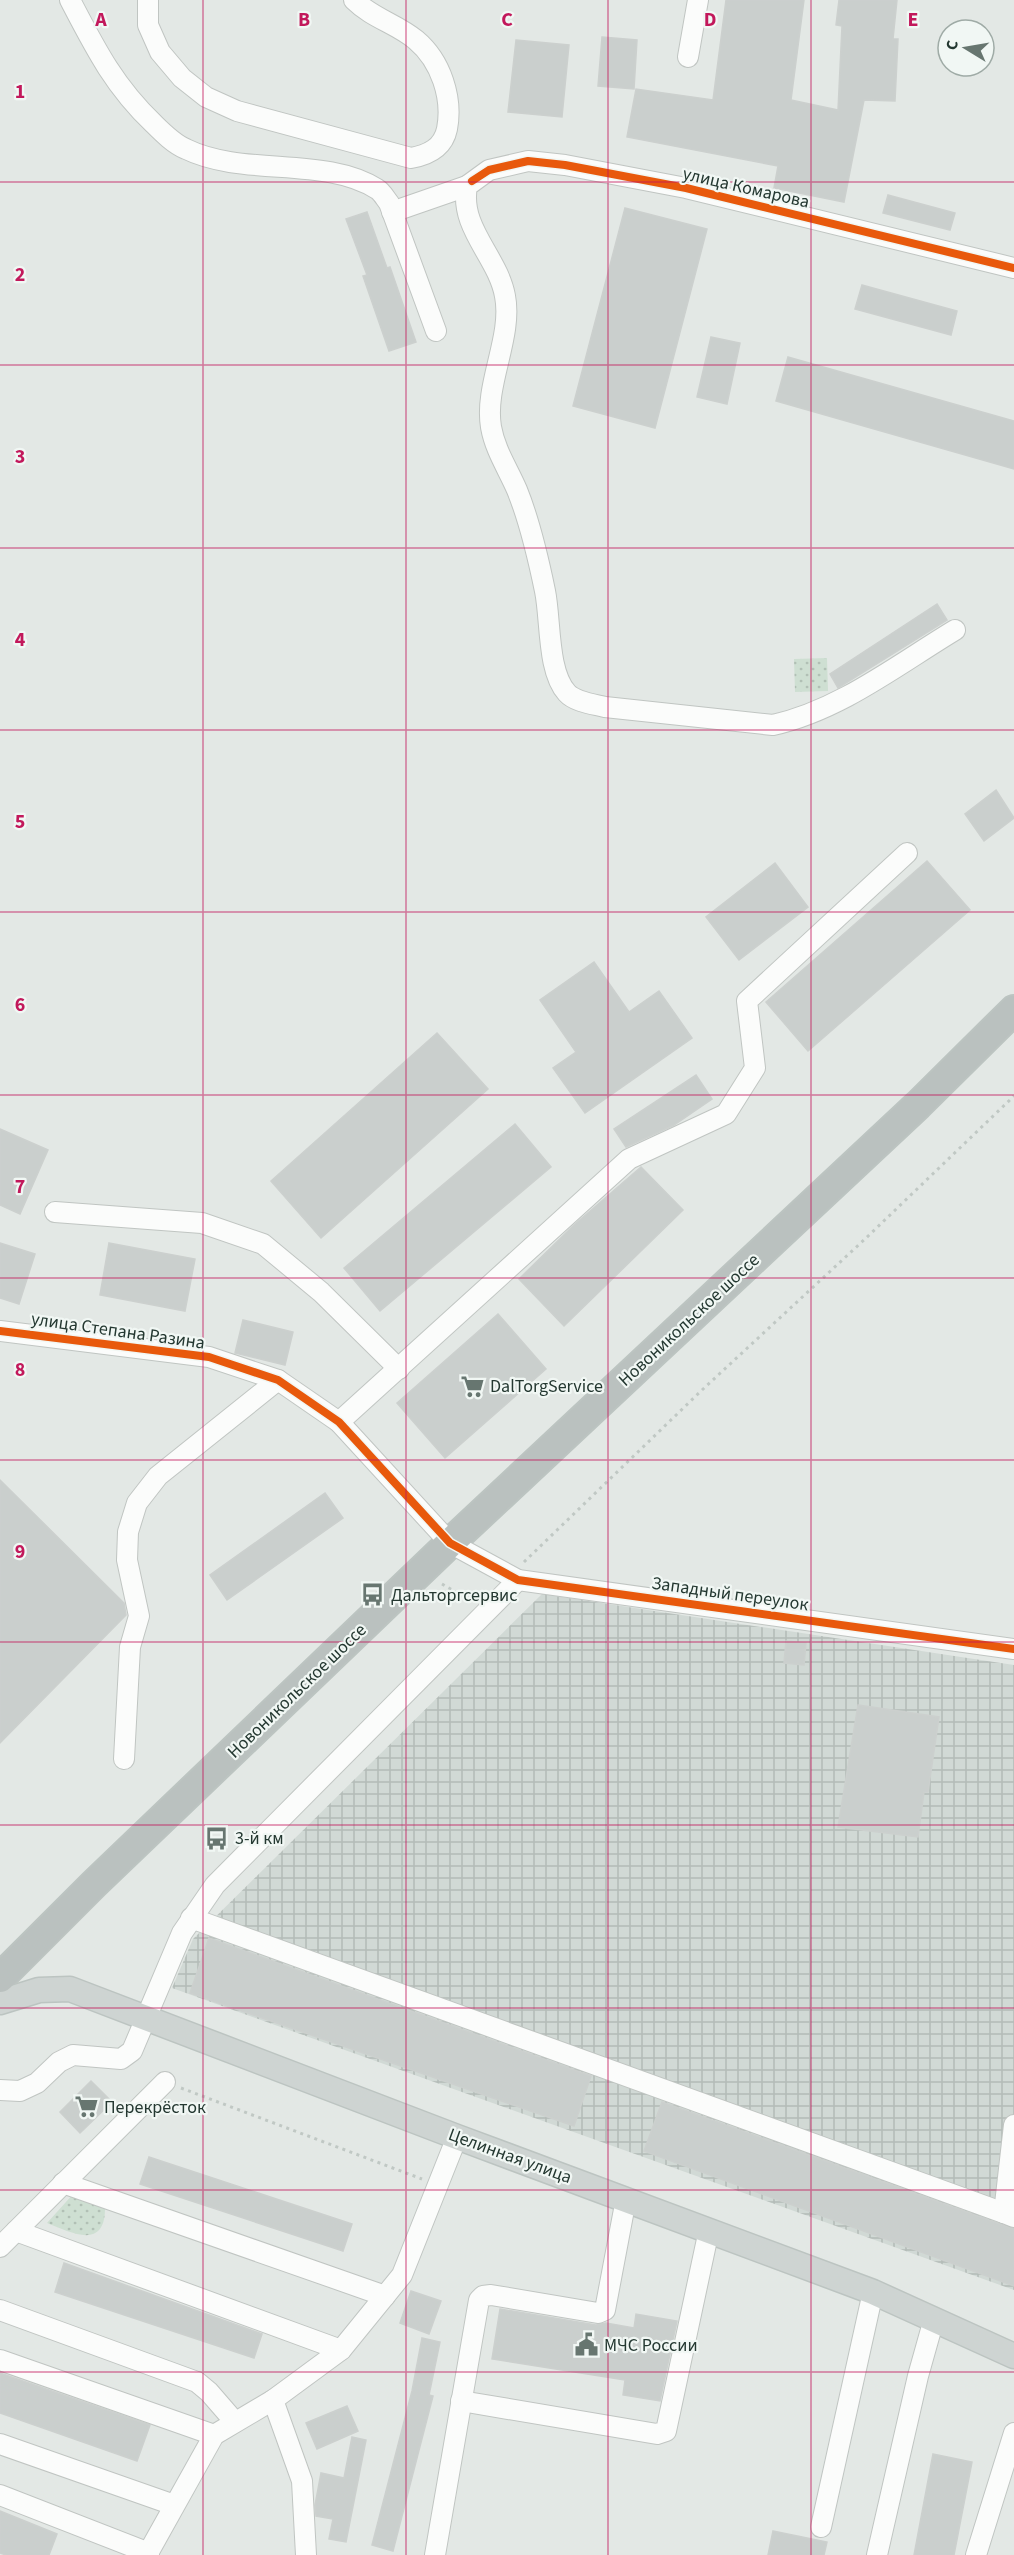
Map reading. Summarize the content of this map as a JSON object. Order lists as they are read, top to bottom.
{
  "streets": {
    "highway": ["Новоникольское шоссе"],
    "main road": ["Целинная улица"],
    "street": ["улица Комарова", "улица Степана Разина", "Западный переулок"]
  },
  "crossings": [
    ["Новоникольское шоссе", "улица Степана Разина"],
    ["Новоникольское шоссе", "Западный переулок"],
    ["улица Степана Разина", "Западный переулок"]
  ],
  "places": {
    "supermarket": ["DalTorgService", "Перекрёсток"],
    "bus stop": ["Дальторгсервис", "3-й км"],
    "public building": ["МЧС России"]
  },
  "north": "left",
  "grid": {
    "columns": [
      "A",
      "B",
      "C",
      "D",
      "E"
    ],
    "rows": [
      "1",
      "2",
      "3",
      "4",
      "5",
      "6",
      "7",
      "8",
      "9"
    ]
  }
}
